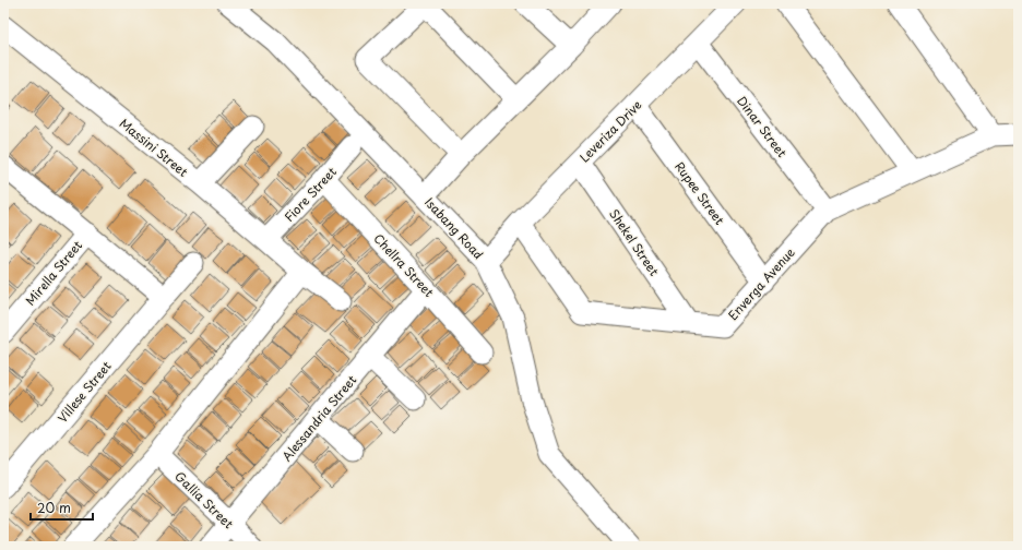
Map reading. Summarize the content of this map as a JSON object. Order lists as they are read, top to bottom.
{
  "streets": {
    "street": [
      "Dinar Street",
      "Leveriza Drive",
      "Massini Street",
      "Rupee Street",
      "Fiore Street",
      "Isabang Road",
      "Shekel Street",
      "Chellra Street",
      "Mirella Street",
      "Enverga Avenue",
      "Villese Street",
      "Alessandria Street",
      "Gallia Street"
    ]
  },
  "crossings": [
    ["Dinar Street", "Leveriza Drive"],
    ["Dinar Street", "Enverga Avenue"],
    ["Leveriza Drive", "Rupee Street"],
    ["Leveriza Drive", "Isabang Road"],
    ["Leveriza Drive", "Shekel Street"],
    ["Leveriza Drive", "Enverga Avenue"],
    ["Massini Street", "Fiore Street"],
    ["Rupee Street", "Enverga Avenue"],
    ["Fiore Street", "Chellra Street"],
    ["Shekel Street", "Enverga Avenue"],
    ["Chellra Street", "Alessandria Street"],
    ["Alessandria Street", "Gallia Street"]
  ],
  "scale_bar": "20 m"
}
